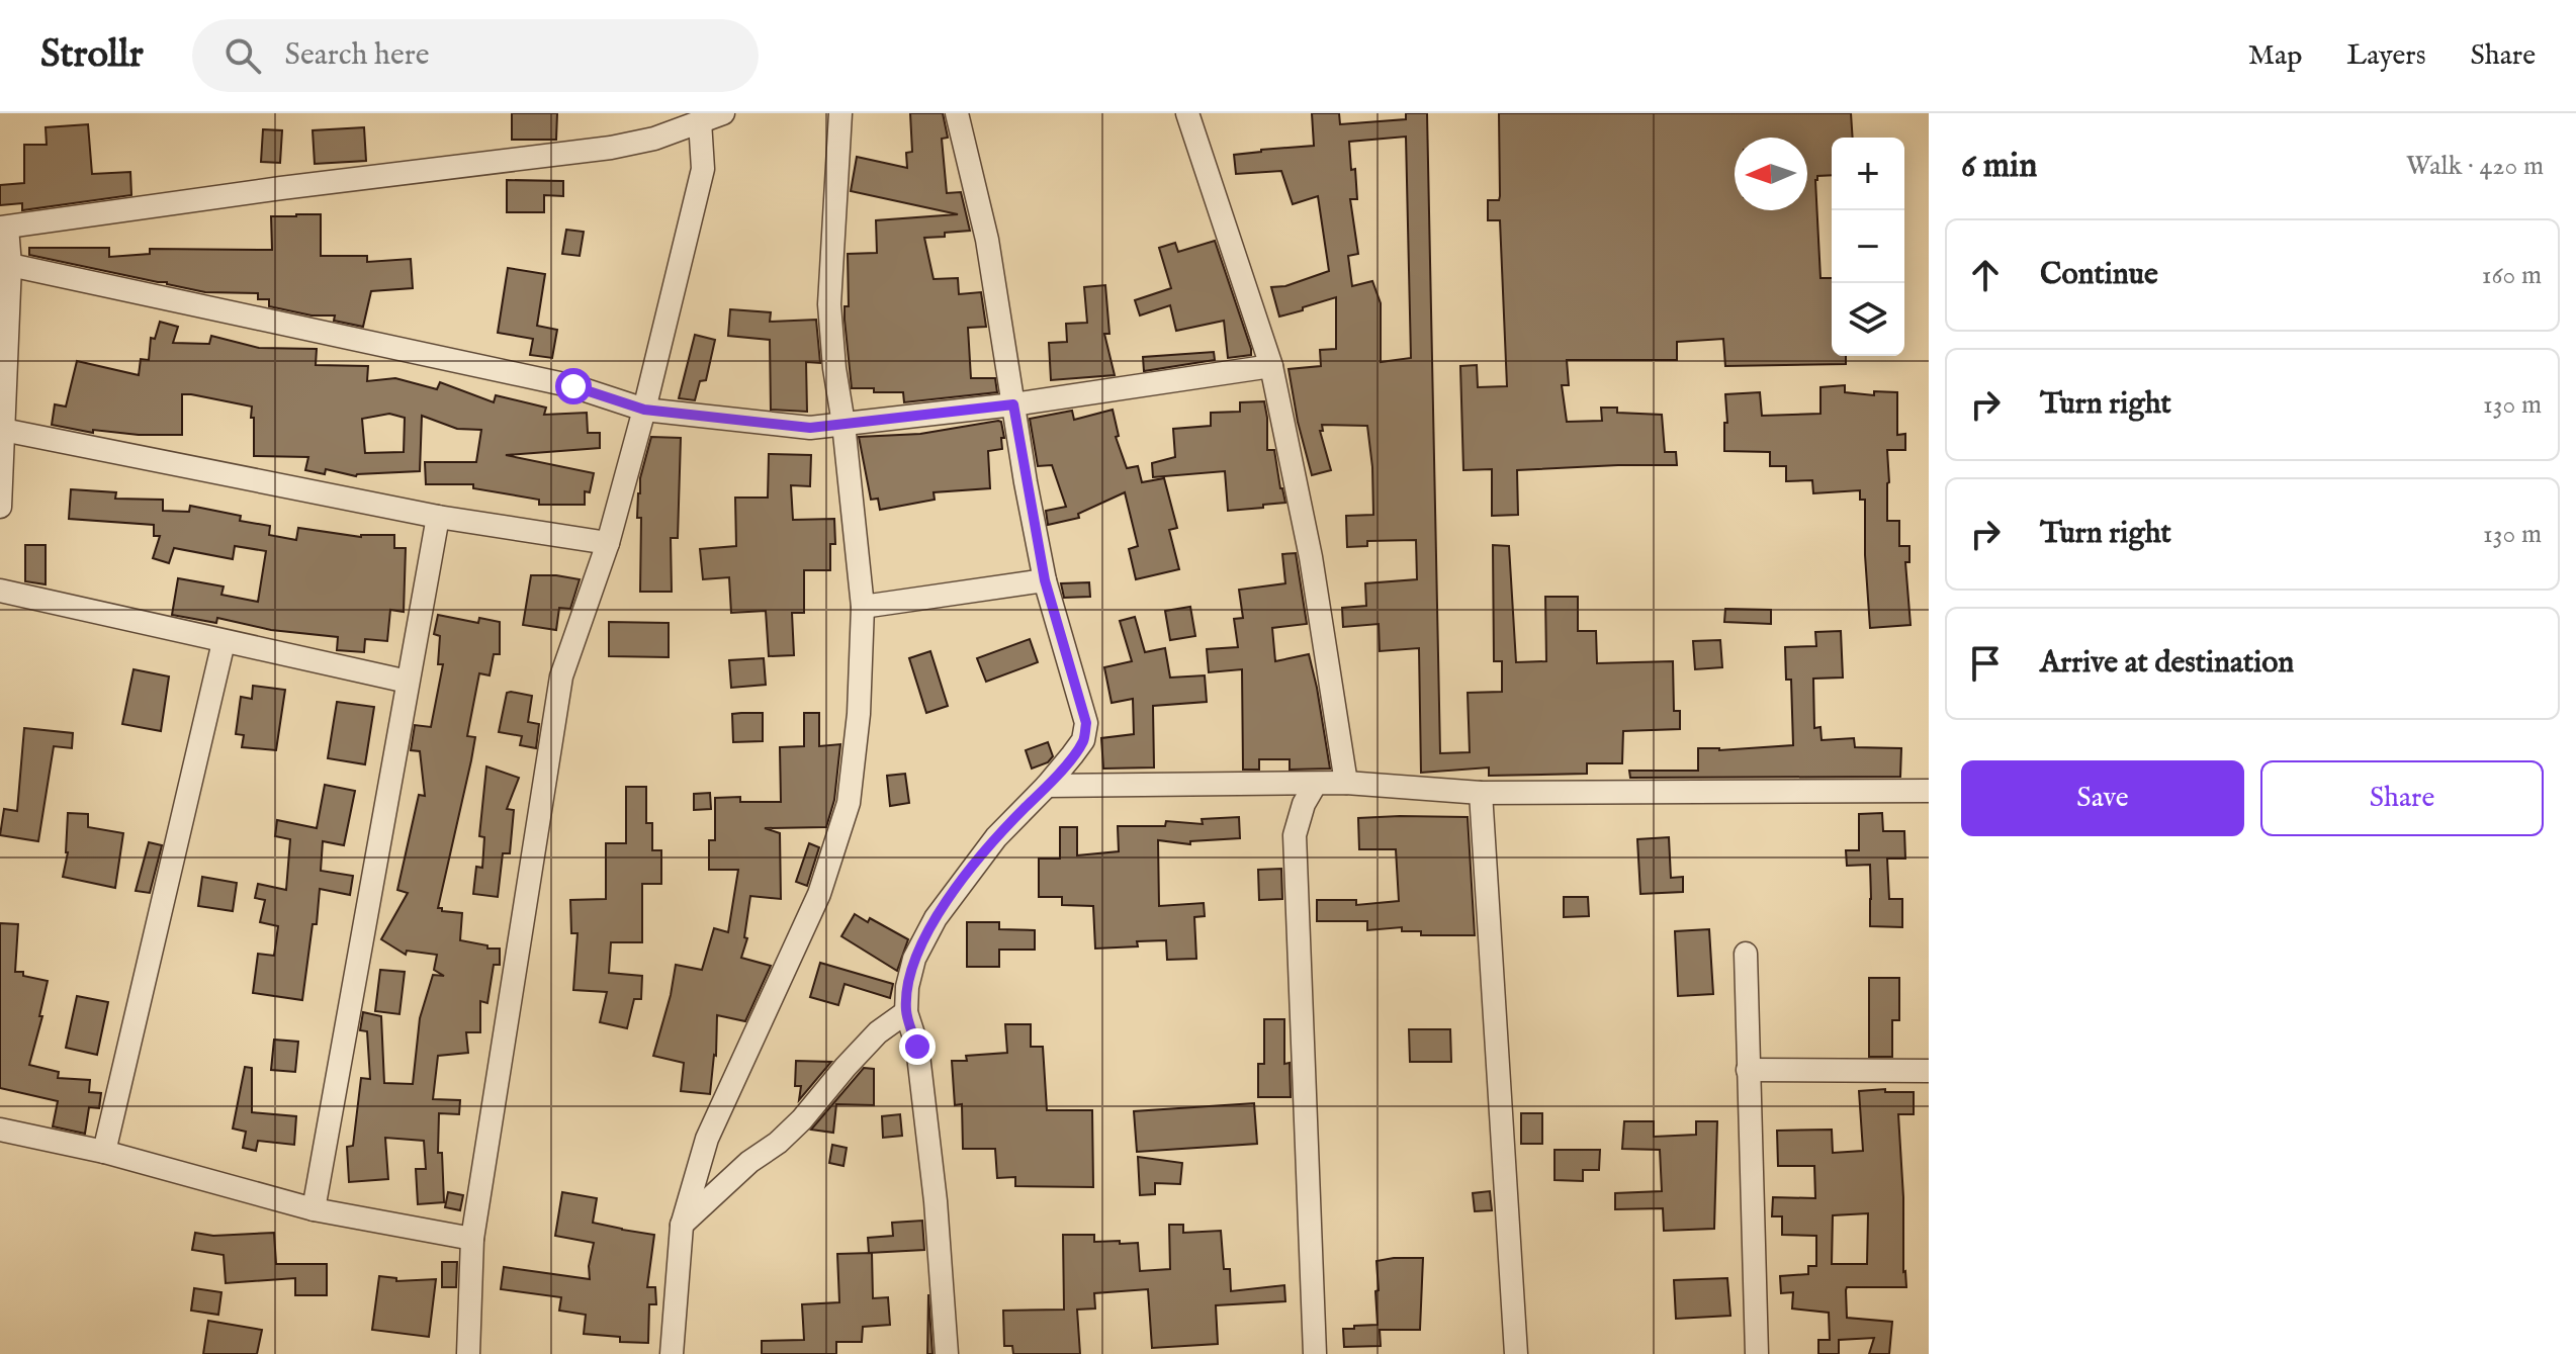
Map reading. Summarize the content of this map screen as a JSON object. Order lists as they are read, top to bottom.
{
  "north": "left",
  "page": {
    "header": "Strollr",
    "search": "Search here",
    "nav": ["Map", "Layers", "Share"],
    "heading": ["6 min", "Walk · 420 m"],
    "map_buttons": ["+", "−"],
    "list": [
      ["Continue", "160 m"],
      ["Turn right", "130 m"],
      ["Turn right", "130 m"],
      "Arrive at destination"
    ],
    "buttons": ["Save", "Share"]
  }
}
